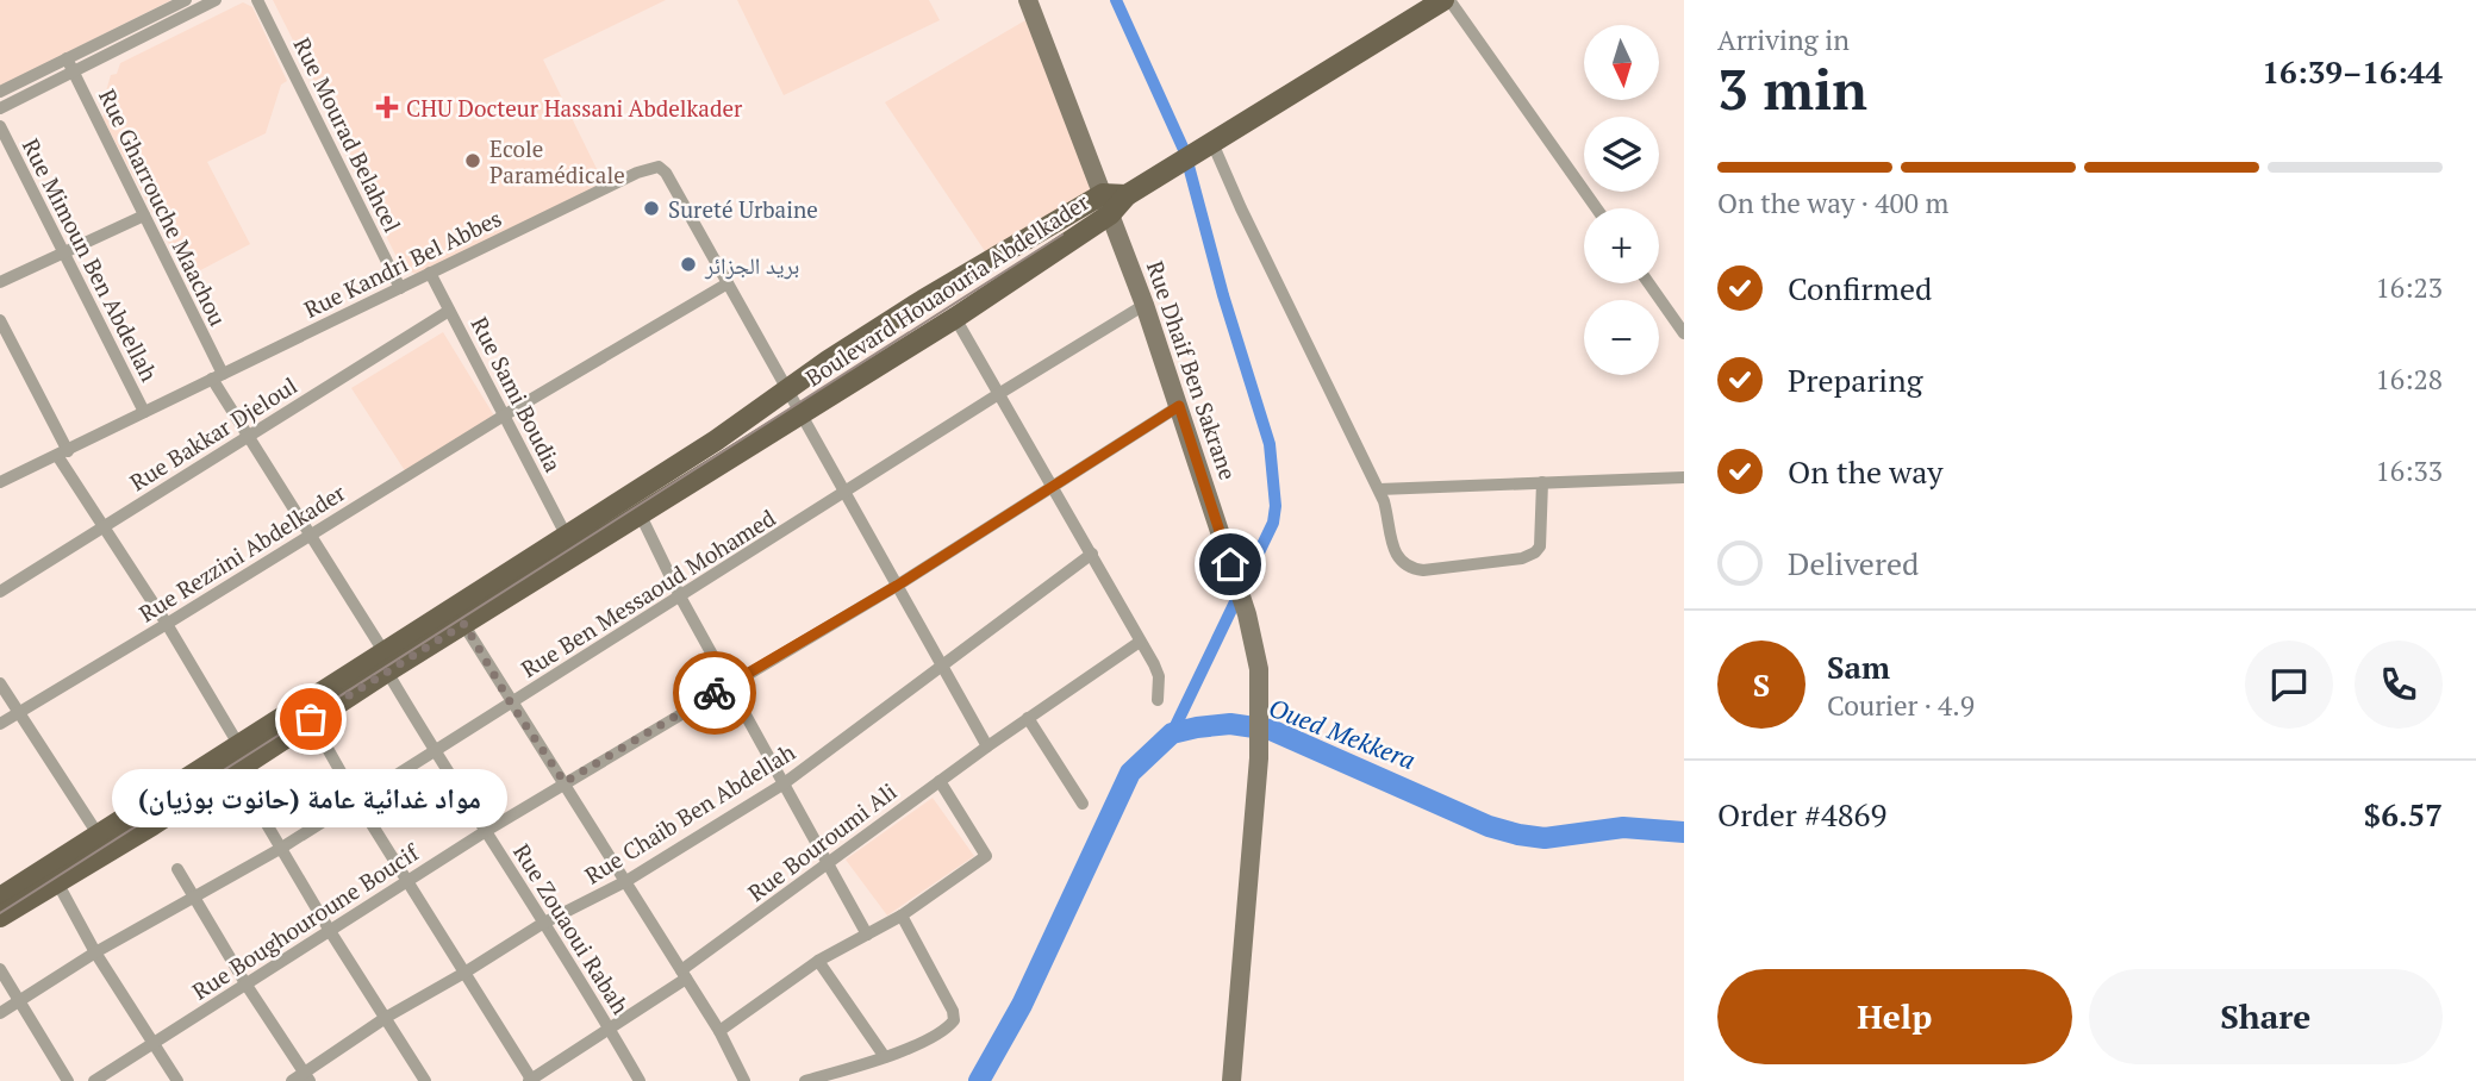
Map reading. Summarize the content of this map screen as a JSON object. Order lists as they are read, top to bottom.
{
  "streets": {
    "main road": ["Boulevard Houaouria Abdelkader", "Rue Dhaif Ben Sakrane"],
    "street": [
      "Rue Mourad Belahcel",
      "Rue Gharrouche Maachou",
      "Rue Mimoun Ben Abdellah",
      "Rue Kandri Bel Abbes",
      "Rue Sami Boudia",
      "Rue Bakkar Djeloul",
      "Rue Rezzini Abdelkader",
      "Rue Ben Messaoud Mohamed",
      "Rue Chaib Ben Abdellah",
      "Rue Bouroumi Ali",
      "Rue Boughouroune Boucif",
      "Rue Zouaoui Rabah"
    ]
  },
  "crossings": [
    ["Rue Mourad Belahcel", "Rue Kandri Bel Abbes"],
    ["Rue Gharrouche Maachou", "Rue Kandri Bel Abbes"],
    ["Rue Gharrouche Maachou", "Rue Bakkar Djeloul"],
    ["Rue Gharrouche Maachou", "Rue Rezzini Abdelkader"],
    ["Rue Gharrouche Maachou", "Rue Zouaoui Rabah"],
    ["Rue Mimoun Ben Abdellah", "Rue Kandri Bel Abbes"],
    ["Rue Kandri Bel Abbes", "Boulevard Houaouria Abdelkader"],
    ["Rue Kandri Bel Abbes", "Rue Sami Boudia"],
    ["Rue Kandri Bel Abbes", "Rue Rezzini Abdelkader"],
    ["Boulevard Houaouria Abdelkader", "Rue Dhaif Ben Sakrane"],
    ["Boulevard Houaouria Abdelkader", "Rue Sami Boudia"],
    ["Boulevard Houaouria Abdelkader", "Rue Zouaoui Rabah"],
    ["Rue Dhaif Ben Sakrane", "Rue Ben Messaoud Mohamed"],
    ["Rue Dhaif Ben Sakrane", "Rue Boughouroune Boucif"],
    ["Rue Sami Boudia", "Rue Bakkar Djeloul"],
    ["Rue Sami Boudia", "Rue Rezzini Abdelkader"],
    ["Rue Rezzini Abdelkader", "Rue Zouaoui Rabah"],
    ["Rue Ben Messaoud Mohamed", "Rue Zouaoui Rabah"],
    ["Rue Chaib Ben Abdellah", "Rue Zouaoui Rabah"],
    ["Rue Bouroumi Ali", "Rue Zouaoui Rabah"],
    ["Rue Boughouroune Boucif", "Rue Zouaoui Rabah"]
  ],
  "water": ["Oued Mekkera"],
  "places": {
    "health": ["CHU Docteur Hassani Abdelkader"],
    "other": [
      "Ecole Paramédicale",
      "Sureté Urbaine",
      "بريد الجزائر",
      "مواد غدائية عامة (حانوت بوزيان)"
    ]
  },
  "north": "bottom",
  "page": {
    "heading": ["3 min", "Arriving in", "16:39–16:44"],
    "panel": [
      "Sam",
      "Courier · 4.9",
      "Order #4869",
      "$6.57"
    ],
    "map_buttons": ["+", "−"],
    "bar": "On the way · 400 m",
    "list": [
      ["Confirmed", "16:23"],
      ["Preparing", "16:28"],
      ["On the way", "16:33"],
      "Delivered"
    ],
    "round": "S",
    "bubble": "مواد غدائية عامة (حانوت بوزيان)",
    "buttons": ["Help", "Share"]
  }
}
